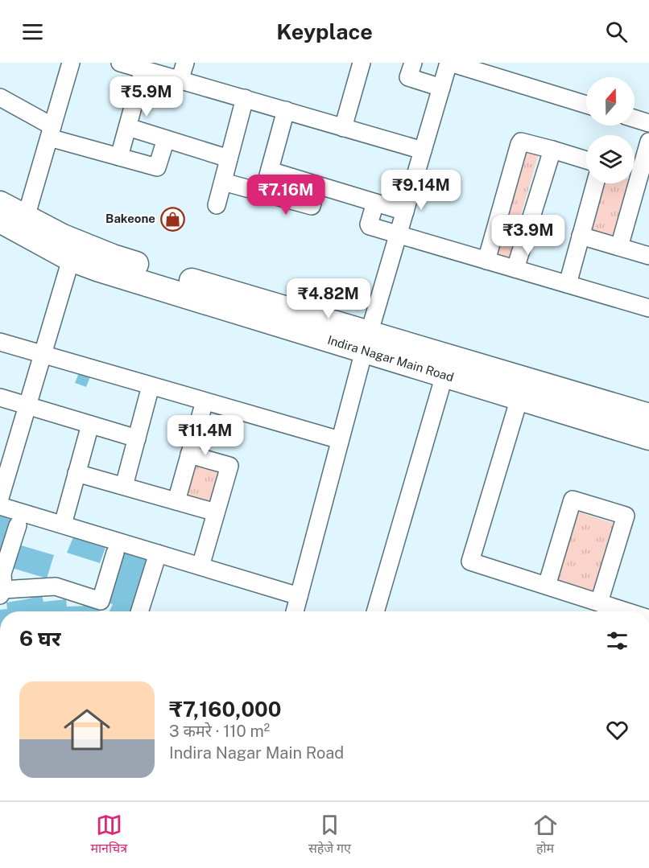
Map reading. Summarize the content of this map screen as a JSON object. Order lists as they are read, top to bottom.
{
  "streets": {
    "street": ["Indira Nagar Main Road"]
  },
  "places": {
    "shop": ["Bakeone"]
  },
  "north": "top",
  "page": {
    "header": "Keyplace",
    "price": [
      "₹5.9M",
      "₹9.14M",
      "₹7.16M",
      "₹3.9M",
      "₹4.82M",
      "₹11.4M"
    ],
    "heading": "6 घर",
    "list": [
      {
        "name": "₹7,160,000",
        "note": "3 कमरे · 110 m² · Indira Nagar Main Road"
      }
    ],
    "tabs": ["मानचित्र", "सहेजे गए", "होम"]
  }
}
